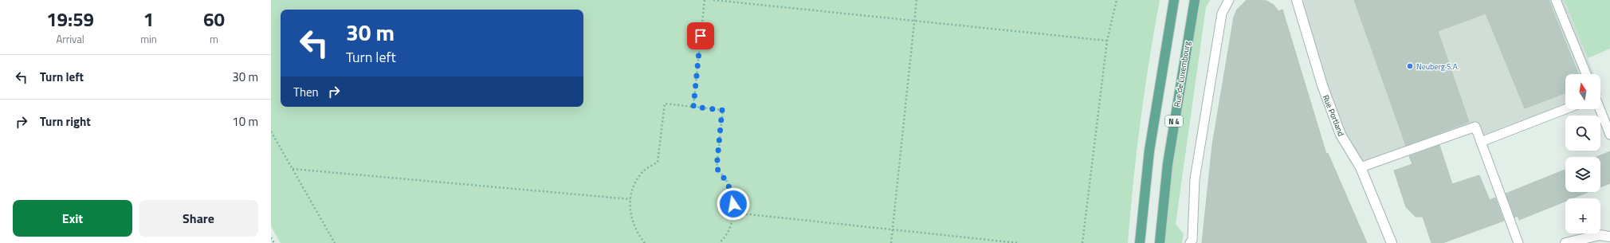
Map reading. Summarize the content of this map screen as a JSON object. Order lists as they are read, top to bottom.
{
  "streets": {
    "main road": ["Rue de Luxembourg", "N 4"],
    "street": ["Rue Portland"]
  },
  "places": ["Neuberg S.A."],
  "north": "top",
  "page": {
    "eta": [
      "19:59",
      "Arrival",
      "1",
      "min",
      "60",
      "m"
    ],
    "turn": ["30 m", "Turn left"],
    "list": [
      {
        "name": "Turn left",
        "value": "30 m"
      },
      {
        "name": "Turn right",
        "value": "10 m"
      }
    ],
    "map_buttons": "+",
    "then": "Then",
    "buttons": ["Exit", "Share"]
  }
}
